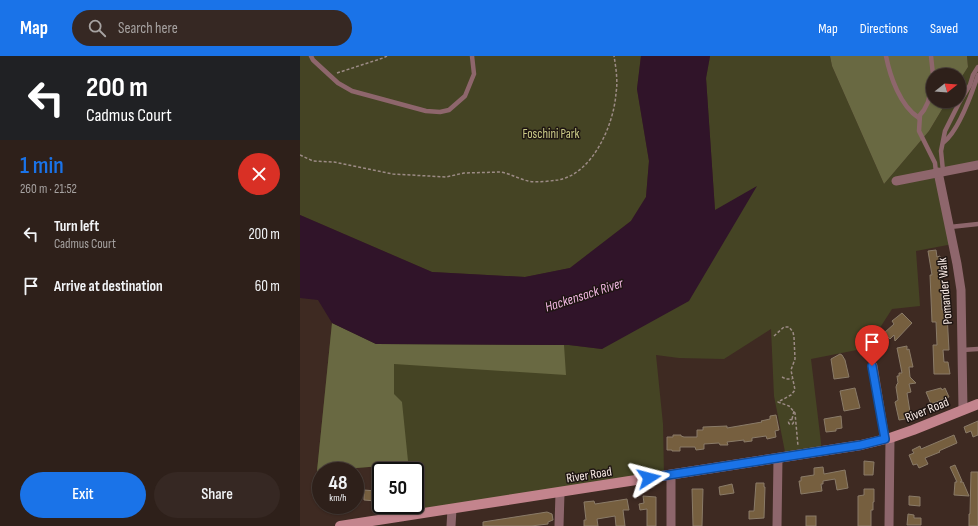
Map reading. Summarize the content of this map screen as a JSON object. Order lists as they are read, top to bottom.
{
  "streets": {
    "main road": ["River Road"],
    "street": ["Pomander Walk"]
  },
  "crossings": [
    ["Pomander Walk", "River Road"]
  ],
  "water": ["Hackensack River"],
  "parks": ["Foschini Park"],
  "north": "right",
  "page": {
    "header": "Map",
    "search": "Search here",
    "nav": ["Map", "Directions", "Saved"],
    "turn": ["200 m", "Cadmus Court"],
    "heading": ["1 min", "260 m · 21:52"],
    "list": [
      {
        "name": "Turn left",
        "note": "Cadmus Court",
        "value": "200 m"
      },
      {
        "name": "Arrive at destination",
        "value": "60 m"
      }
    ],
    "speed": "48 km/h",
    "limit": "50",
    "buttons": ["Exit", "Share"]
  }
}
